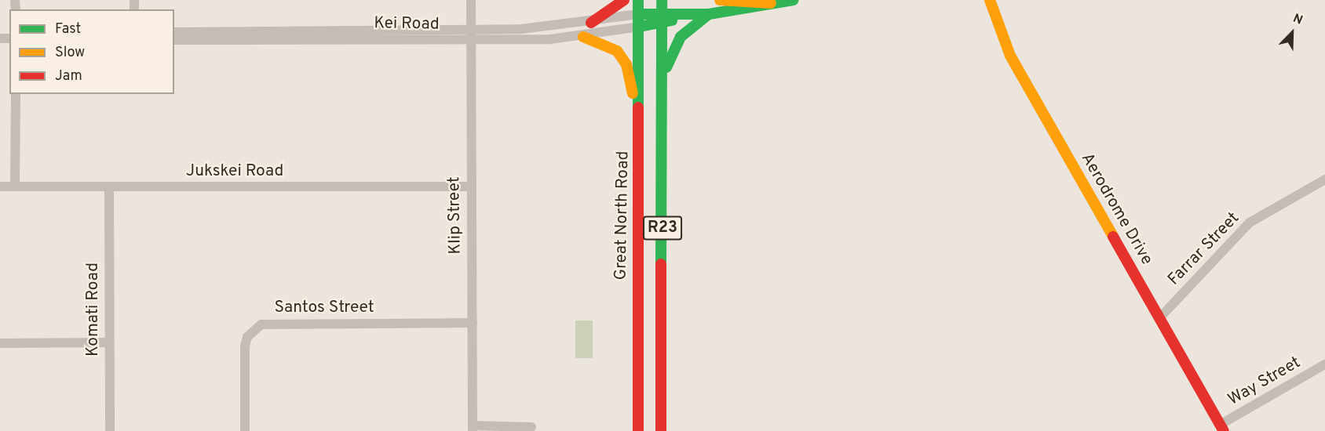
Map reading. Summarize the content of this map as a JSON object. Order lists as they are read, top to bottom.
{
  "streets": {
    "main road": ["Aerodrome Drive", "Great North Road", "R23"],
    "street": [
      "Kei Road",
      "Jukskei Road",
      "Klip Street",
      "Farrar Street",
      "Santos Street",
      "Komati Road",
      "Way Street"
    ]
  },
  "crossings": [
    ["Kei Road", "Klip Street"],
    ["Kei Road", "Great North Road"],
    ["Jukskei Road", "Klip Street"],
    ["Jukskei Road", "Komati Road"],
    ["Aerodrome Drive", "Farrar Street"],
    ["Aerodrome Drive", "Way Street"],
    ["Klip Street", "Santos Street"]
  ],
  "legend": ["Fast", "Slow", "Jam"],
  "north": "top right"
}
